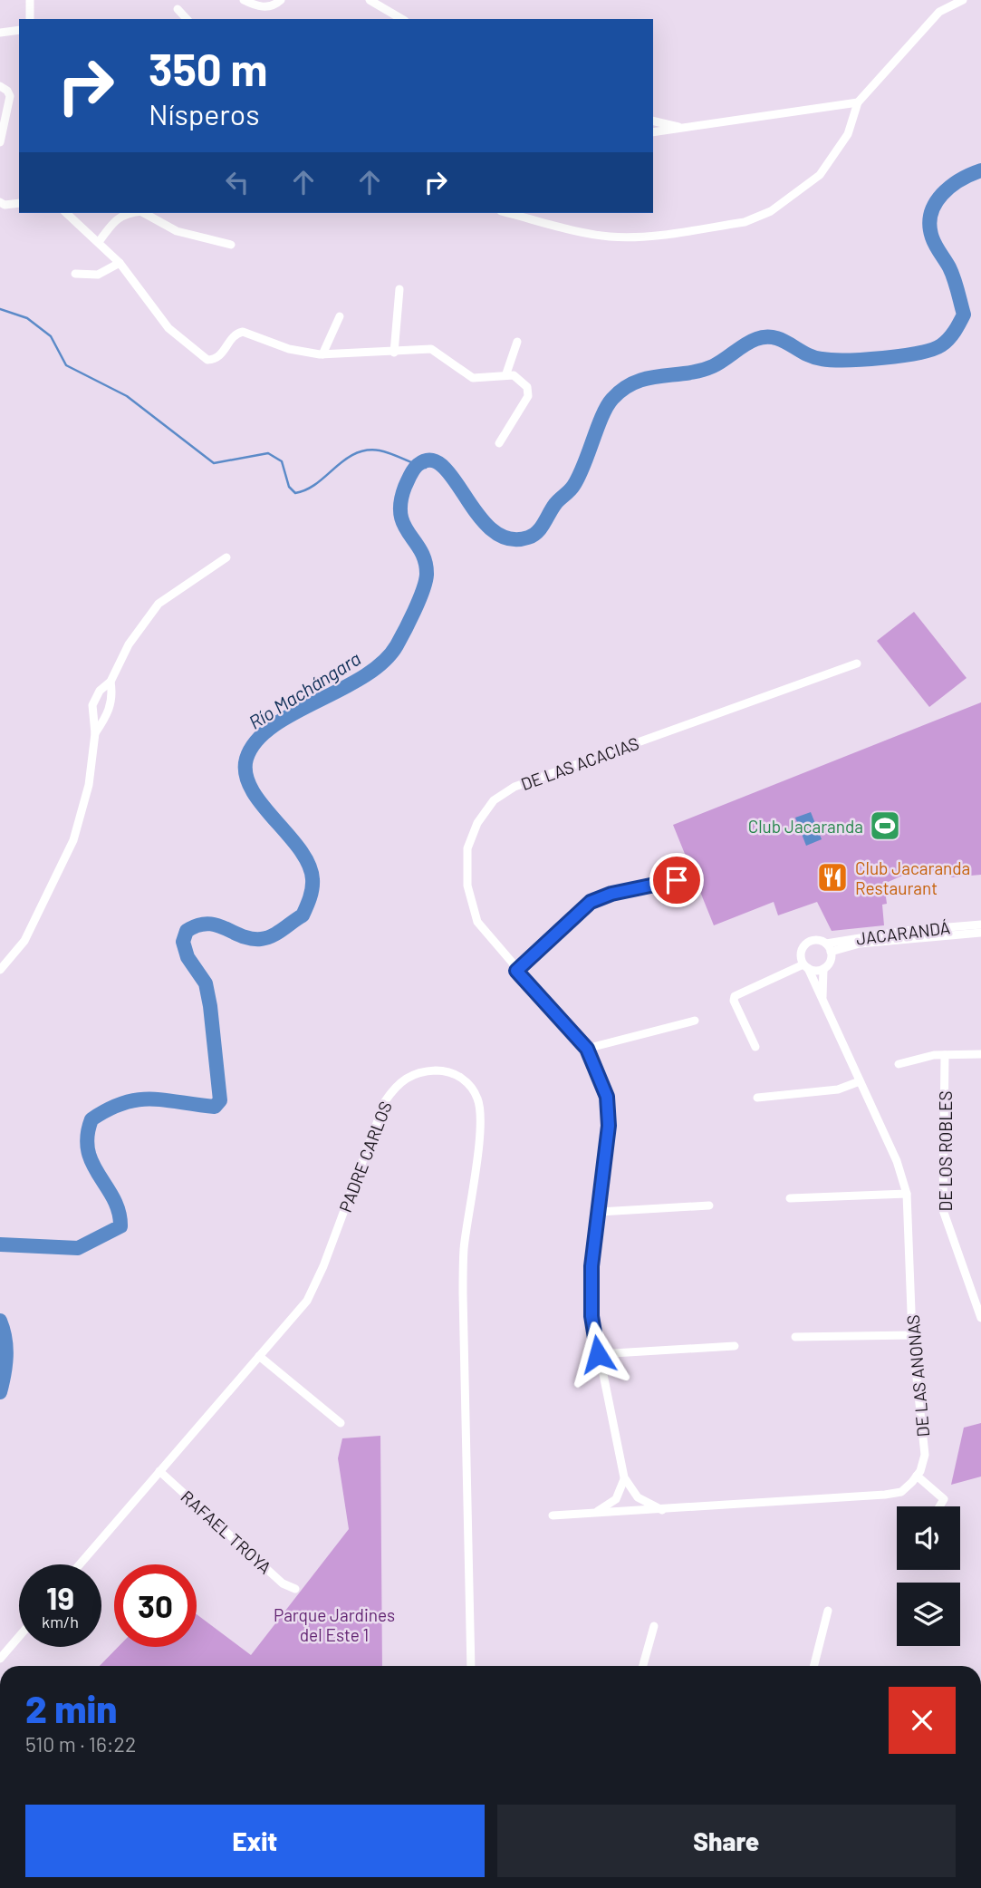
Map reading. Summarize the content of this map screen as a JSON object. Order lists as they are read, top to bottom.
{
  "streets": {
    "street": [
      "DE LAS ACACIAS",
      "JACARANDÁ",
      "DE LOS ROBLES",
      "PADRE CARLOS",
      "DE LAS ANONAS",
      "RAFAEL TROYA"
    ]
  },
  "crossings": [
    ["JACARANDÁ", "DE LAS ANONAS"],
    ["PADRE CARLOS", "RAFAEL TROYA"]
  ],
  "water": ["Río Machángara"],
  "parks": ["Parque Jardines del Este 1"],
  "places": {
    "sports": ["Club Jacaranda"],
    "restaurant": ["Club Jacaranda Restaurant"]
  },
  "page": {
    "turn": ["350 m", "Nísperos"],
    "speed": "19 km/h",
    "limit": "30",
    "heading": ["2 min", "510 m · 16:22"],
    "buttons": ["Exit", "Share"]
  }
}
